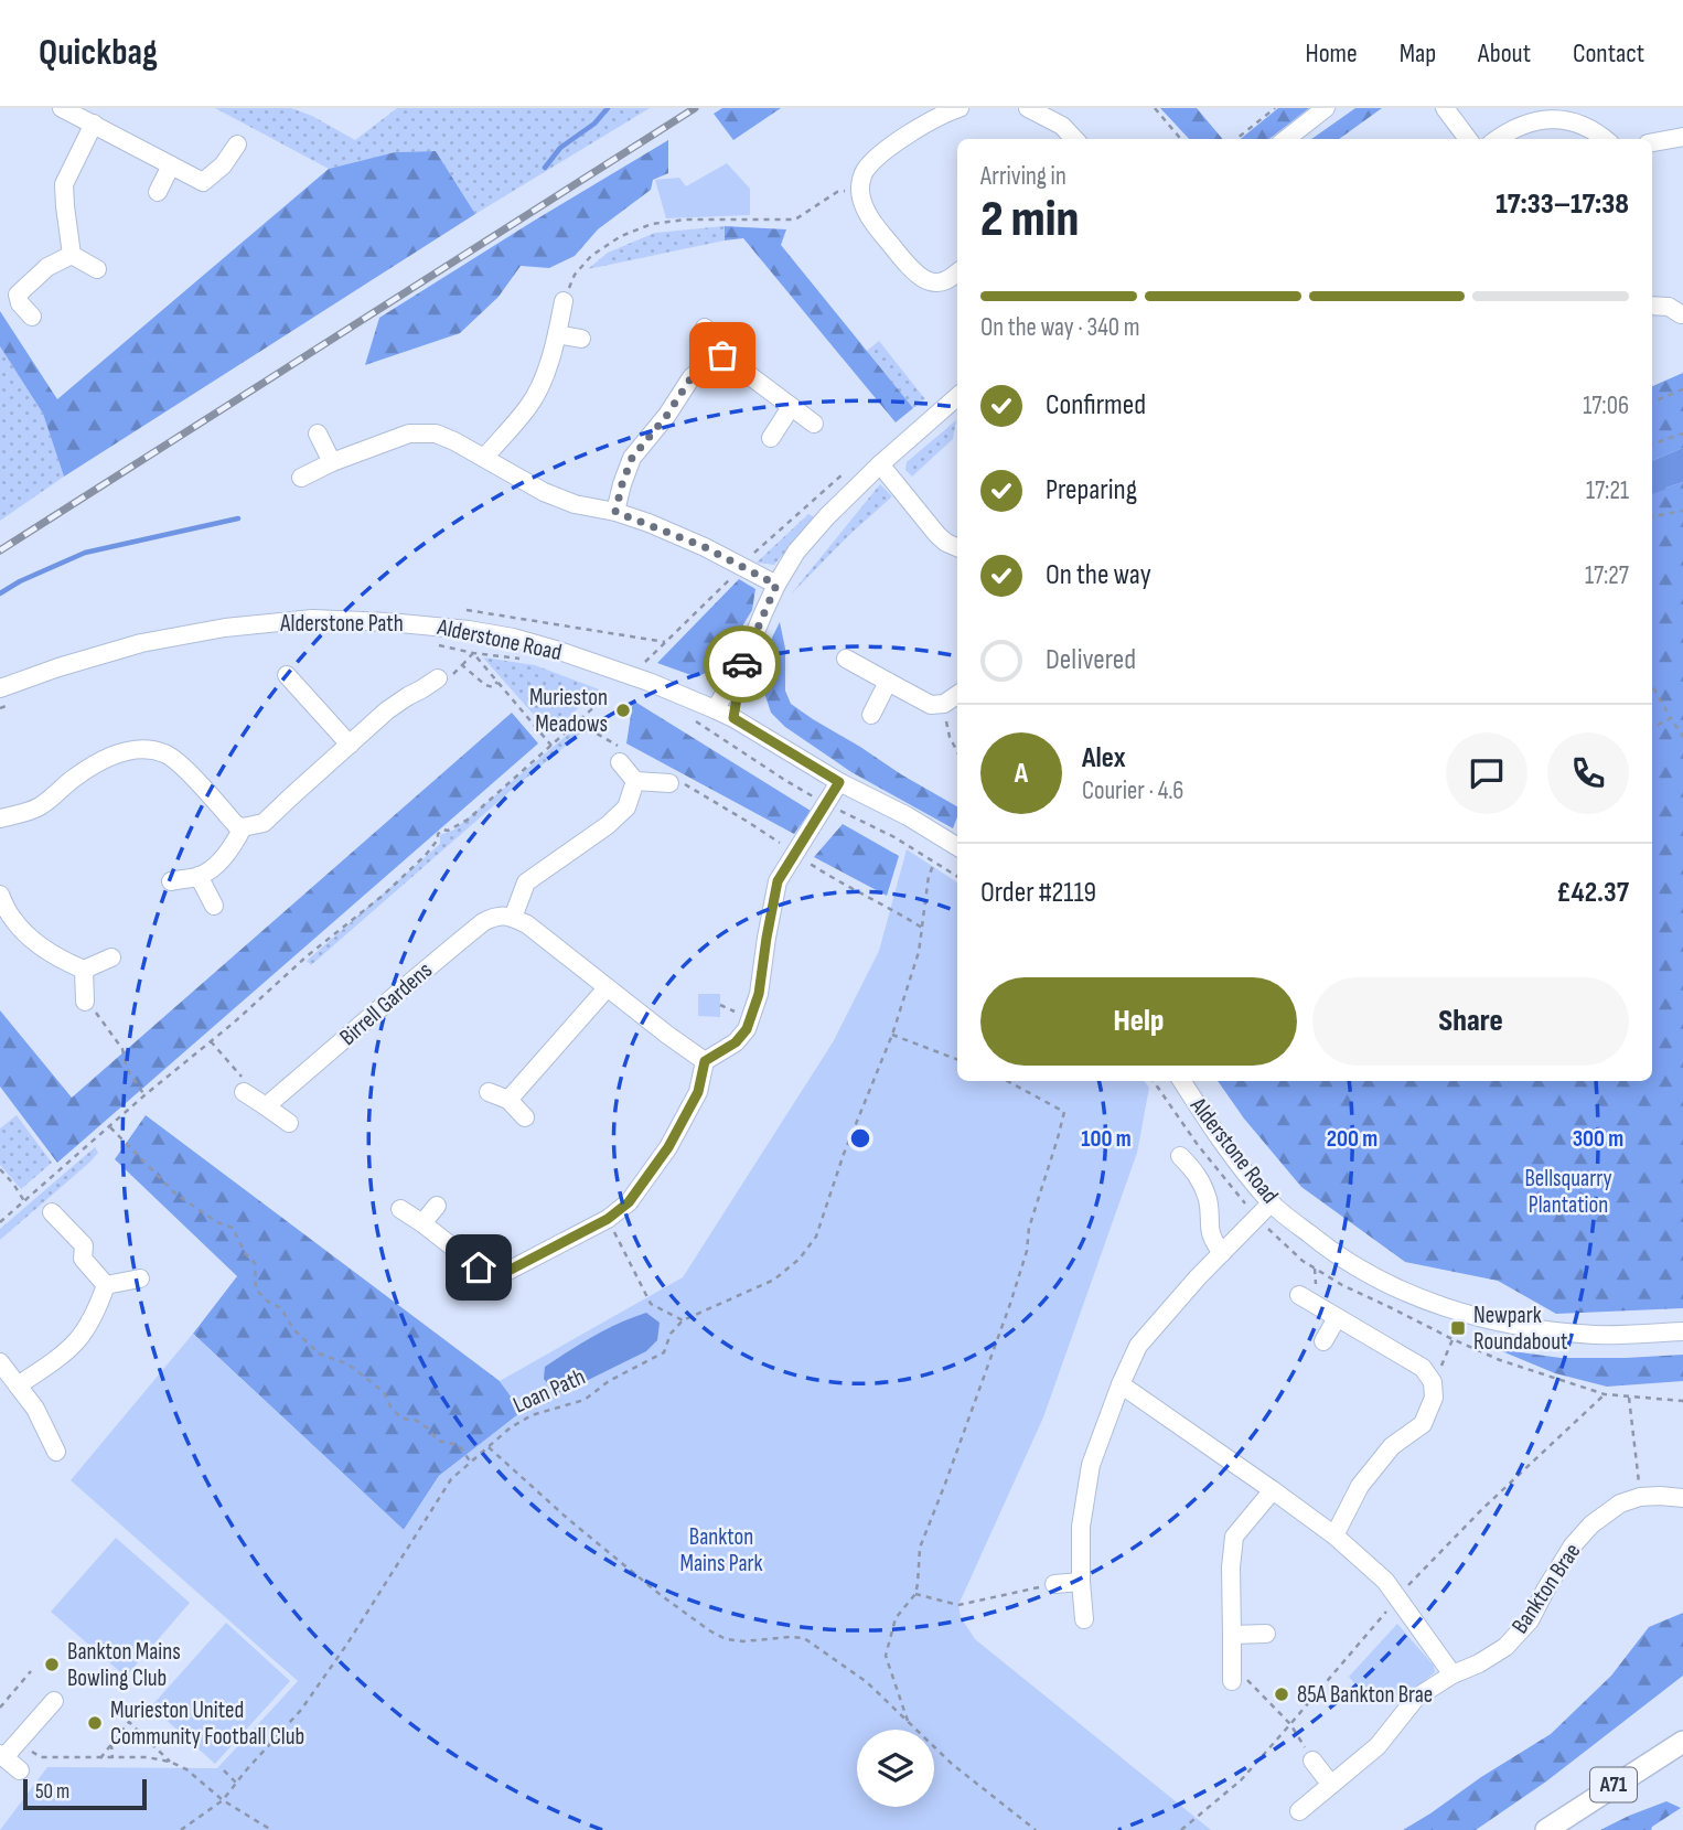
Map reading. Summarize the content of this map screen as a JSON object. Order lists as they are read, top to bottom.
{
  "streets": {
    "main road": ["A71"],
    "street": ["Alderstone Road", "Birrell Gardens", "Bankton Brae"],
    "path": ["Alderstone Path", "Loan Path"]
  },
  "parks": ["Bellsquarry Plantation", "Bankton Mains Park"],
  "places": {
    "other": [
      "Murieston Meadows",
      "Bankton Mains Bowling Club",
      "85A Bankton Brae",
      "Murieston United Community Football Club"
    ],
    "transit": ["Newpark Roundabout"]
  },
  "scale_bar": "50 m",
  "page": {
    "header": "Quickbag",
    "nav": [
      "Home",
      "Map",
      "About",
      "Contact"
    ],
    "heading": ["2 min", "Arriving in", "17:33–17:38"],
    "panel": [
      "Alex",
      "Courier · 4.6",
      "Order #2119",
      "£42.37"
    ],
    "bar": "On the way · 340 m",
    "list": [
      ["Confirmed", "17:06"],
      ["Preparing", "17:21"],
      ["On the way", "17:27"],
      "Delivered"
    ],
    "round": "A",
    "buttons": ["Help", "Share"],
    "scale": "50 m"
  },
  "rings": ["100 m", "200 m", "300 m"]
}
